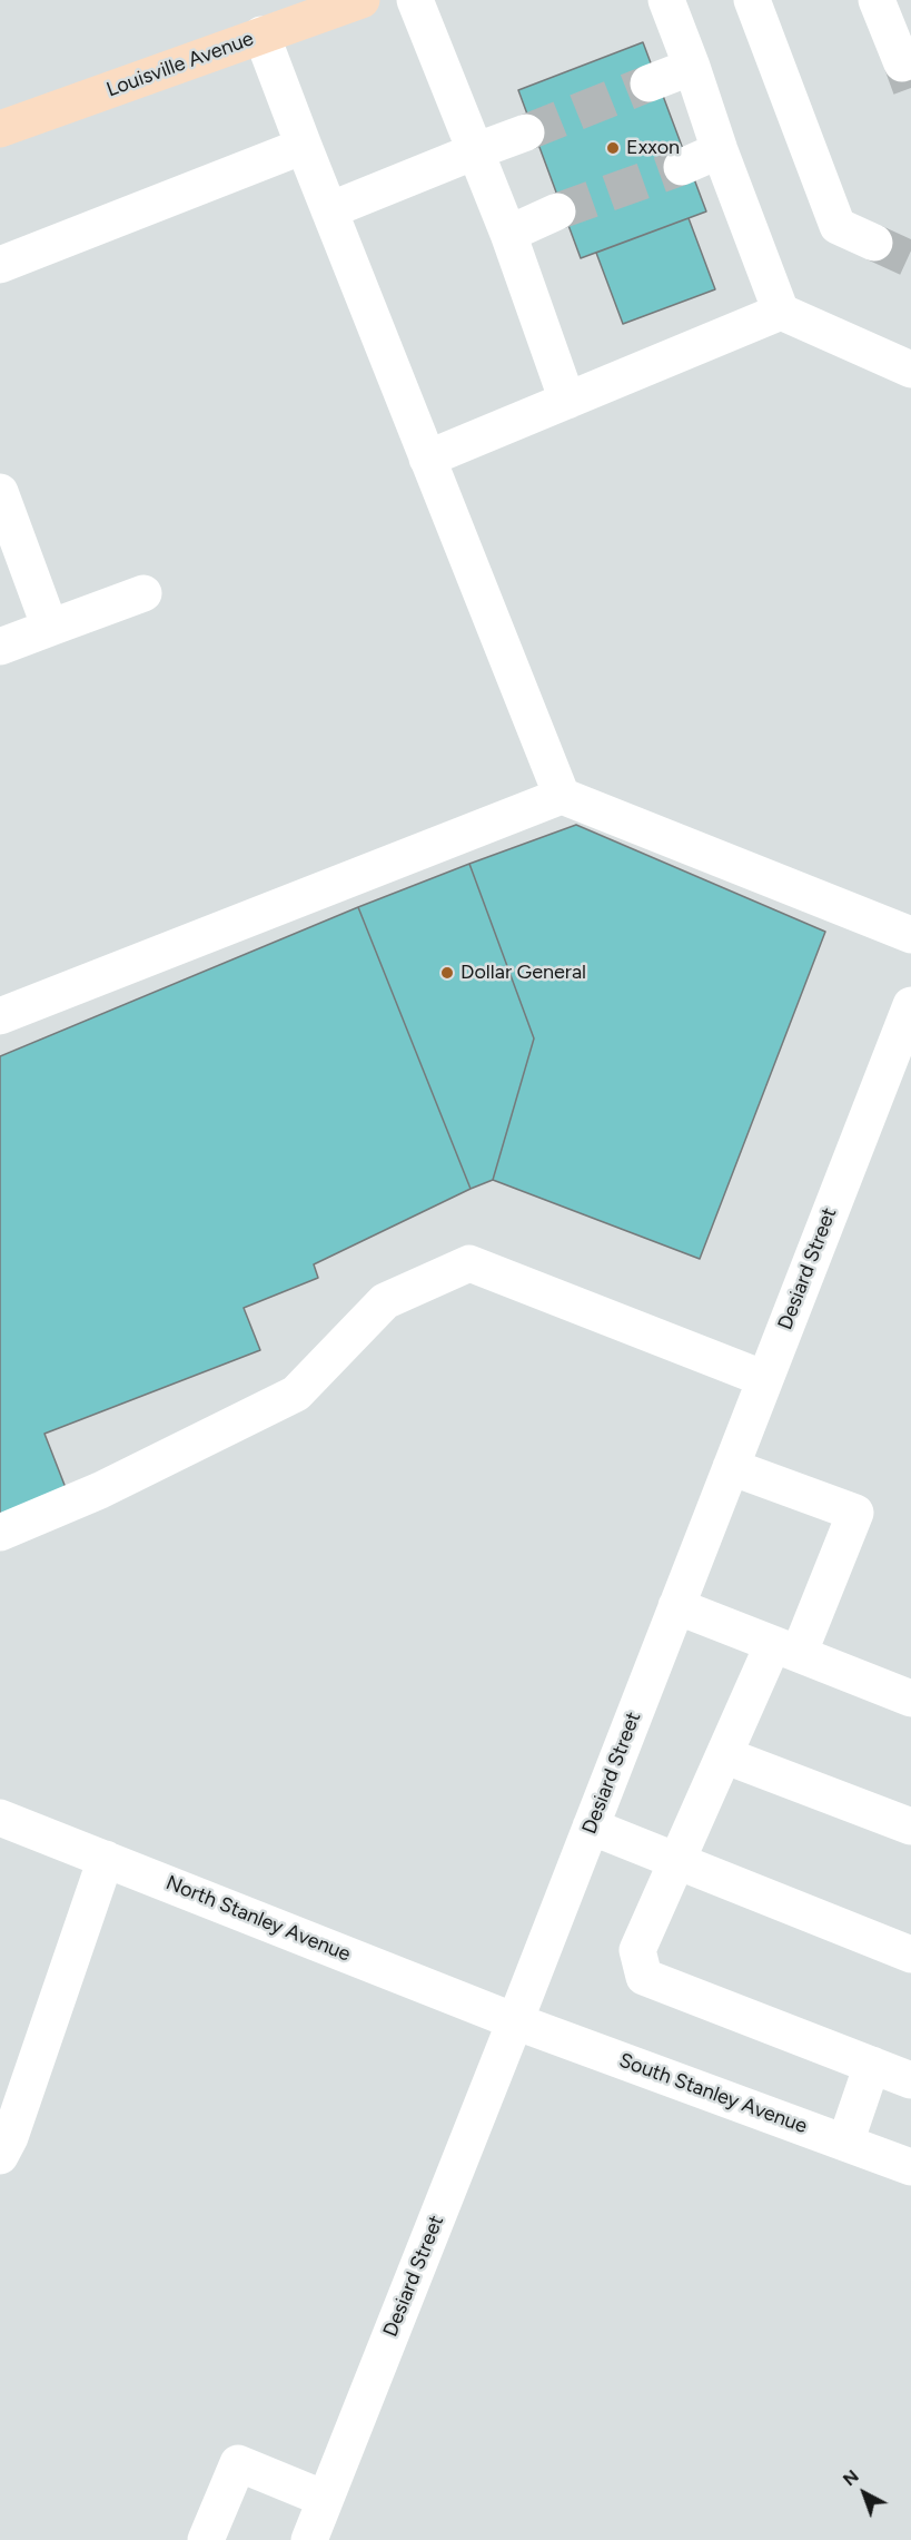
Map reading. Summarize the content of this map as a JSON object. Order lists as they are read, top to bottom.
{
  "streets": {
    "main road": ["Louisville Avenue"],
    "street": ["Desiard Street", "North Stanley Avenue", "South Stanley Avenue"]
  },
  "crossings": [
    ["Desiard Street", "North Stanley Avenue"],
    ["Desiard Street", "South Stanley Avenue"],
    ["North Stanley Avenue", "South Stanley Avenue"]
  ],
  "places": ["Exxon", "Dollar General"],
  "north": "top left"
}
